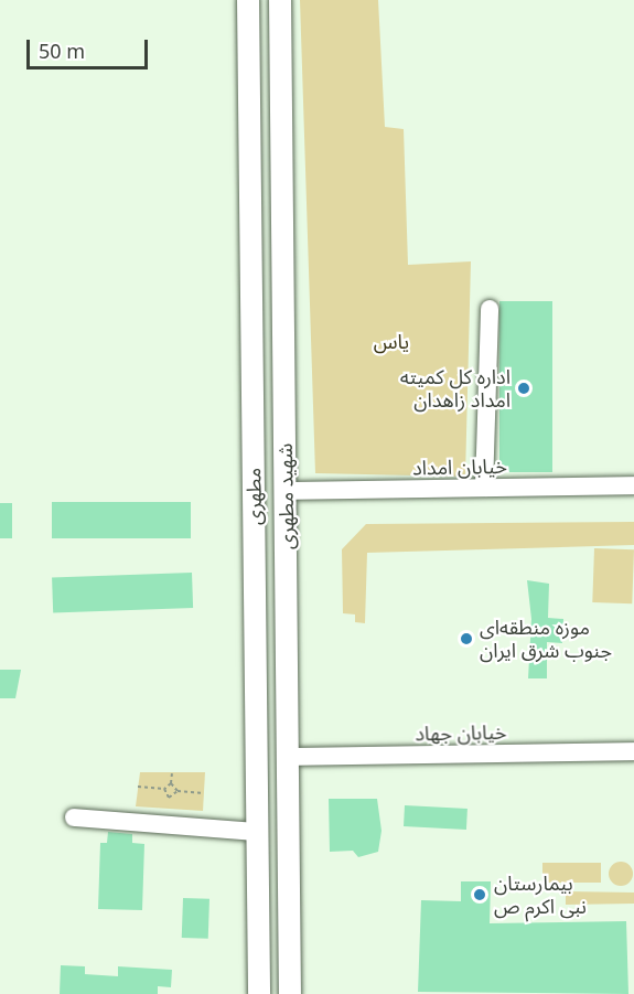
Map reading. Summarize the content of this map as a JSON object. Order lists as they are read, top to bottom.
{
  "streets": {
    "main road": ["مطهری", "شهید مطهری"],
    "street": ["خیابان امداد", "خیابان جهاد"]
  },
  "crossings": [
    ["خیابان امداد", "شهید مطهری"],
    ["شهید مطهری", "خیابان جهاد"]
  ],
  "parks": ["یاس"],
  "places": ["اداره کل کمیته امداد زاهدان", "موزه منطقه‌ای جنوب شرق ایران", "بیمارستان نبی اکرم ص"],
  "scale_bar": "50 m"
}
